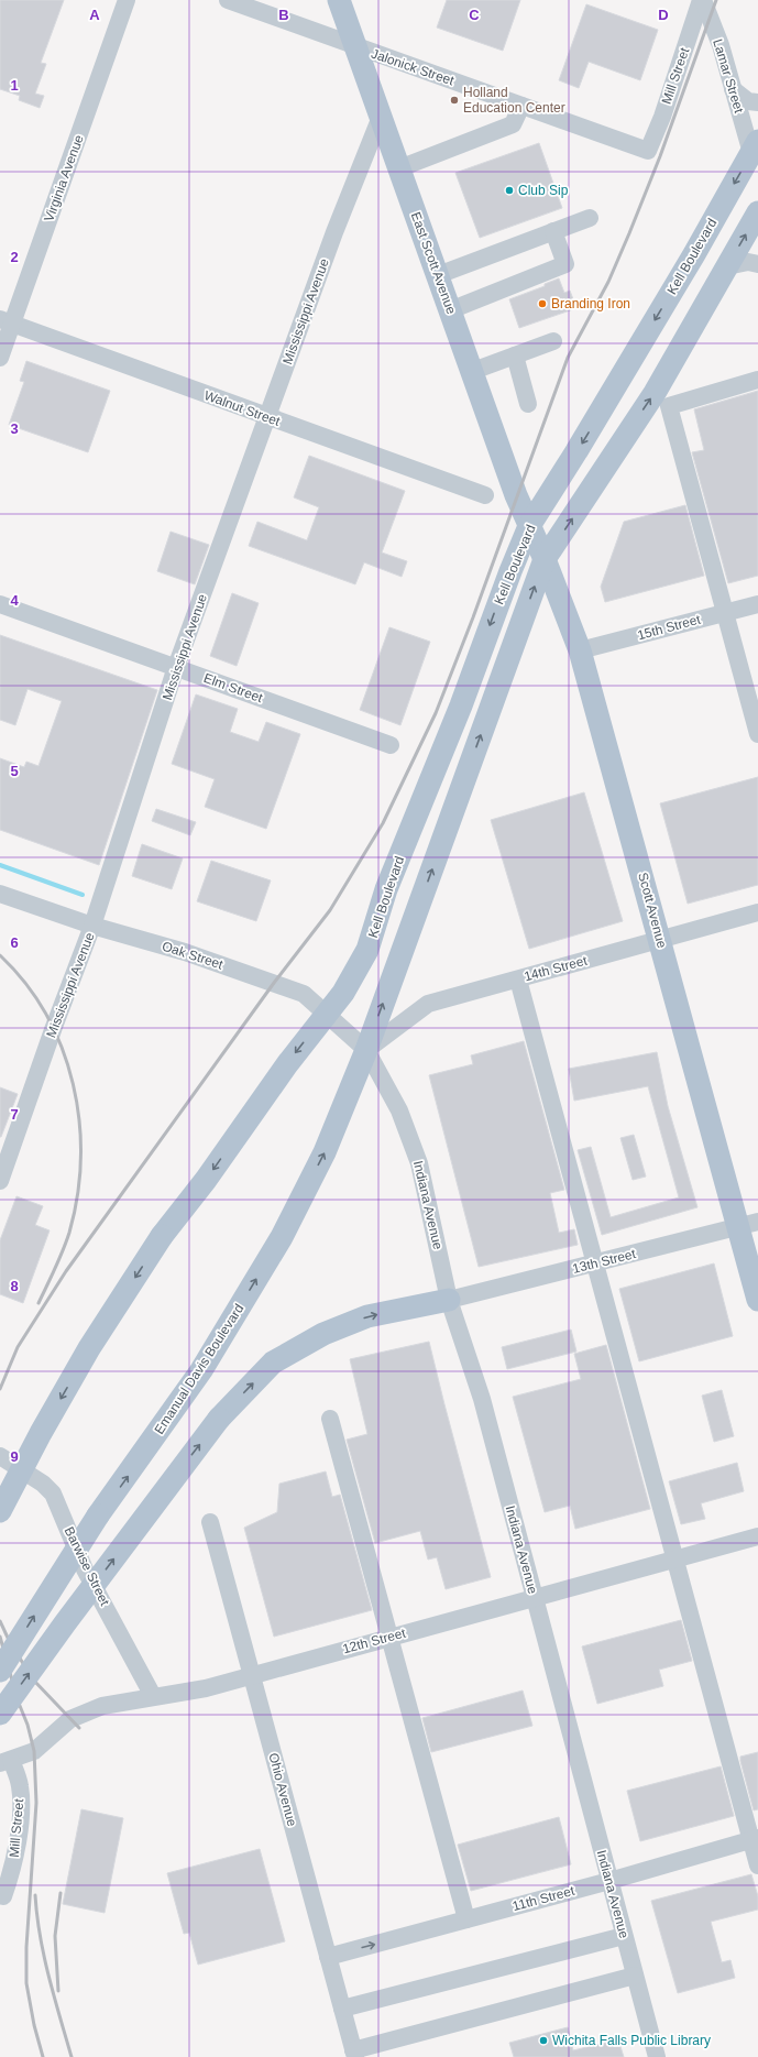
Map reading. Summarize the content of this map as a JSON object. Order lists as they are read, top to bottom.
{
  "streets": {
    "main road": [
      "Kell Boulevard",
      "East Scott Avenue",
      "Scott Avenue",
      "Emanual Davis Boulevard"
    ],
    "street": [
      "Jalonick Street",
      "Mill Street",
      "Lamar Street",
      "Virginia Avenue",
      "Mississippi Avenue",
      "Walnut Street",
      "15th Street",
      "Elm Street",
      "Oak Street",
      "14th Street",
      "Indiana Avenue",
      "13th Street",
      "Barwise Street",
      "12th Street",
      "Ohio Avenue",
      "11th Street"
    ]
  },
  "crossings": [
    ["Jalonick Street", "Mill Street"],
    ["Jalonick Street", "East Scott Avenue"],
    ["Mill Street", "Lamar Street"],
    ["Mill Street", "12th Street"],
    ["Lamar Street", "Kell Boulevard"],
    ["Virginia Avenue", "Walnut Street"],
    ["Kell Boulevard", "East Scott Avenue"],
    ["Kell Boulevard", "Scott Avenue"],
    ["Kell Boulevard", "Oak Street"],
    ["Kell Boulevard", "14th Street"],
    ["Kell Boulevard", "Indiana Avenue"],
    ["Kell Boulevard", "Emanual Davis Boulevard"],
    ["East Scott Avenue", "Mississippi Avenue"],
    ["East Scott Avenue", "Scott Avenue"],
    ["Mississippi Avenue", "Walnut Street"],
    ["Mississippi Avenue", "Elm Street"],
    ["Mississippi Avenue", "Oak Street"],
    ["15th Street", "Scott Avenue"],
    ["Scott Avenue", "14th Street"],
    ["Scott Avenue", "13th Street"],
    ["Oak Street", "14th Street"],
    ["Oak Street", "Indiana Avenue"],
    ["Oak Street", "Emanual Davis Boulevard"],
    ["14th Street", "Indiana Avenue"],
    ["14th Street", "Emanual Davis Boulevard"],
    ["Indiana Avenue", "13th Street"],
    ["Indiana Avenue", "Emanual Davis Boulevard"],
    ["Indiana Avenue", "12th Street"],
    ["Indiana Avenue", "11th Street"],
    ["Barwise Street", "12th Street"],
    ["12th Street", "Ohio Avenue"],
    ["Ohio Avenue", "11th Street"]
  ],
  "places": [
    "Holland Education Center",
    "Club Sip",
    "Branding Iron",
    "Wichita Falls Public Library"
  ],
  "grid": {
    "columns": [
      "A",
      "B",
      "C",
      "D"
    ],
    "rows": [
      "1",
      "2",
      "3",
      "4",
      "5",
      "6",
      "7",
      "8",
      "9"
    ]
  }
}
